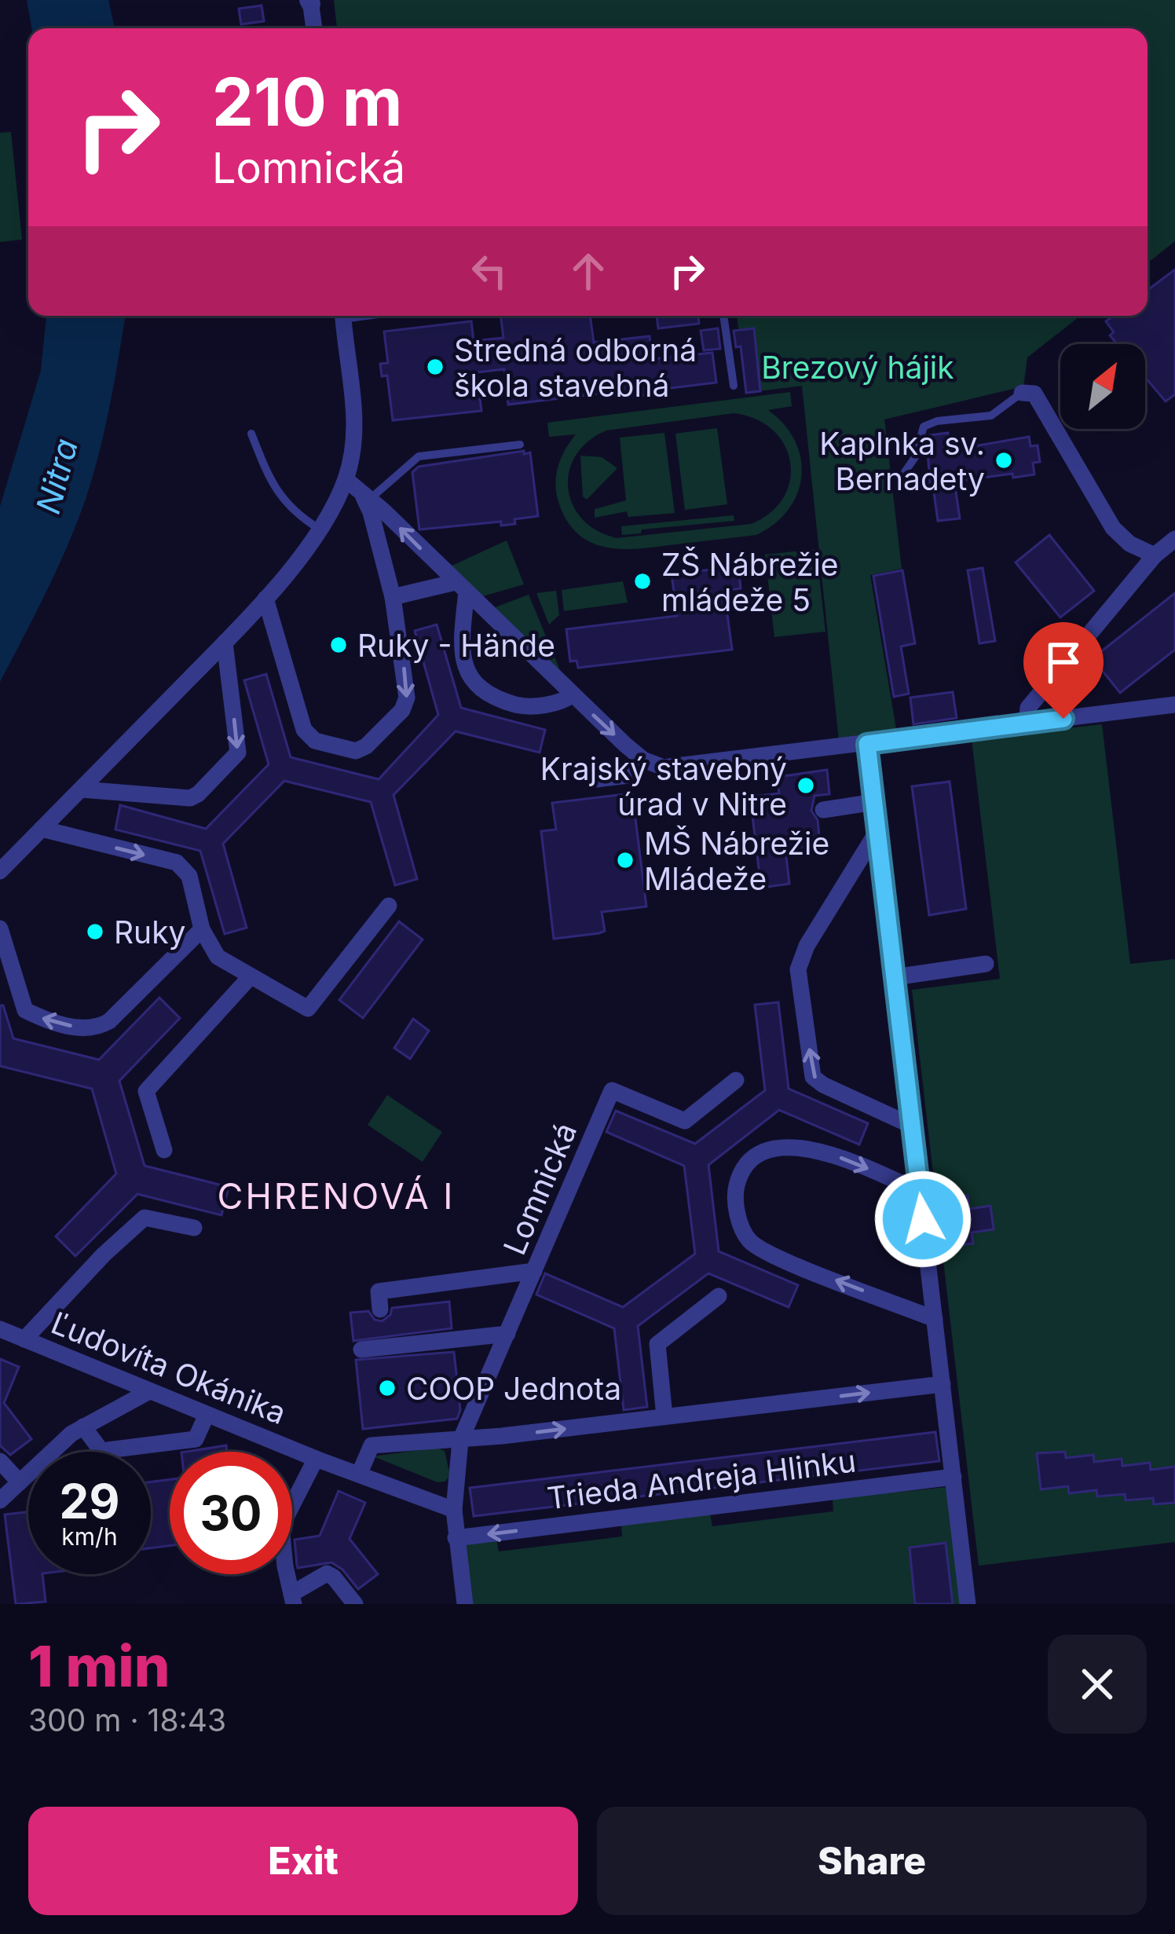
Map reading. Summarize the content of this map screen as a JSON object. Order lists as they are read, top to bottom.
{
  "streets": {
    "street": ["Lomnická", "Ľudovíta Okánika", "Trieda Andreja Hlinku"]
  },
  "crossings": [
    ["Lomnická", "Ľudovíta Okánika"],
    ["Lomnická", "Trieda Andreja Hlinku"]
  ],
  "districts": ["CHRENOVÁ I"],
  "water": ["Nitra"],
  "parks": ["Brezový hájik"],
  "places": [
    "Stredná odborná škola stavebná",
    "Kaplnka sv. Bernadety",
    "ZŠ Nábrežie mládeže 5",
    "Ruky - Hände",
    "Krajský stavebný úrad v Nitre",
    "MŠ Nábrežie Mládeže",
    "Ruky",
    "COOP Jednota"
  ],
  "north": "top right",
  "page": {
    "turn": ["210 m", "Lomnická"],
    "speed": "29 km/h",
    "limit": "30",
    "heading": ["1 min", "300 m · 18:43"],
    "buttons": ["Exit", "Share"]
  }
}
